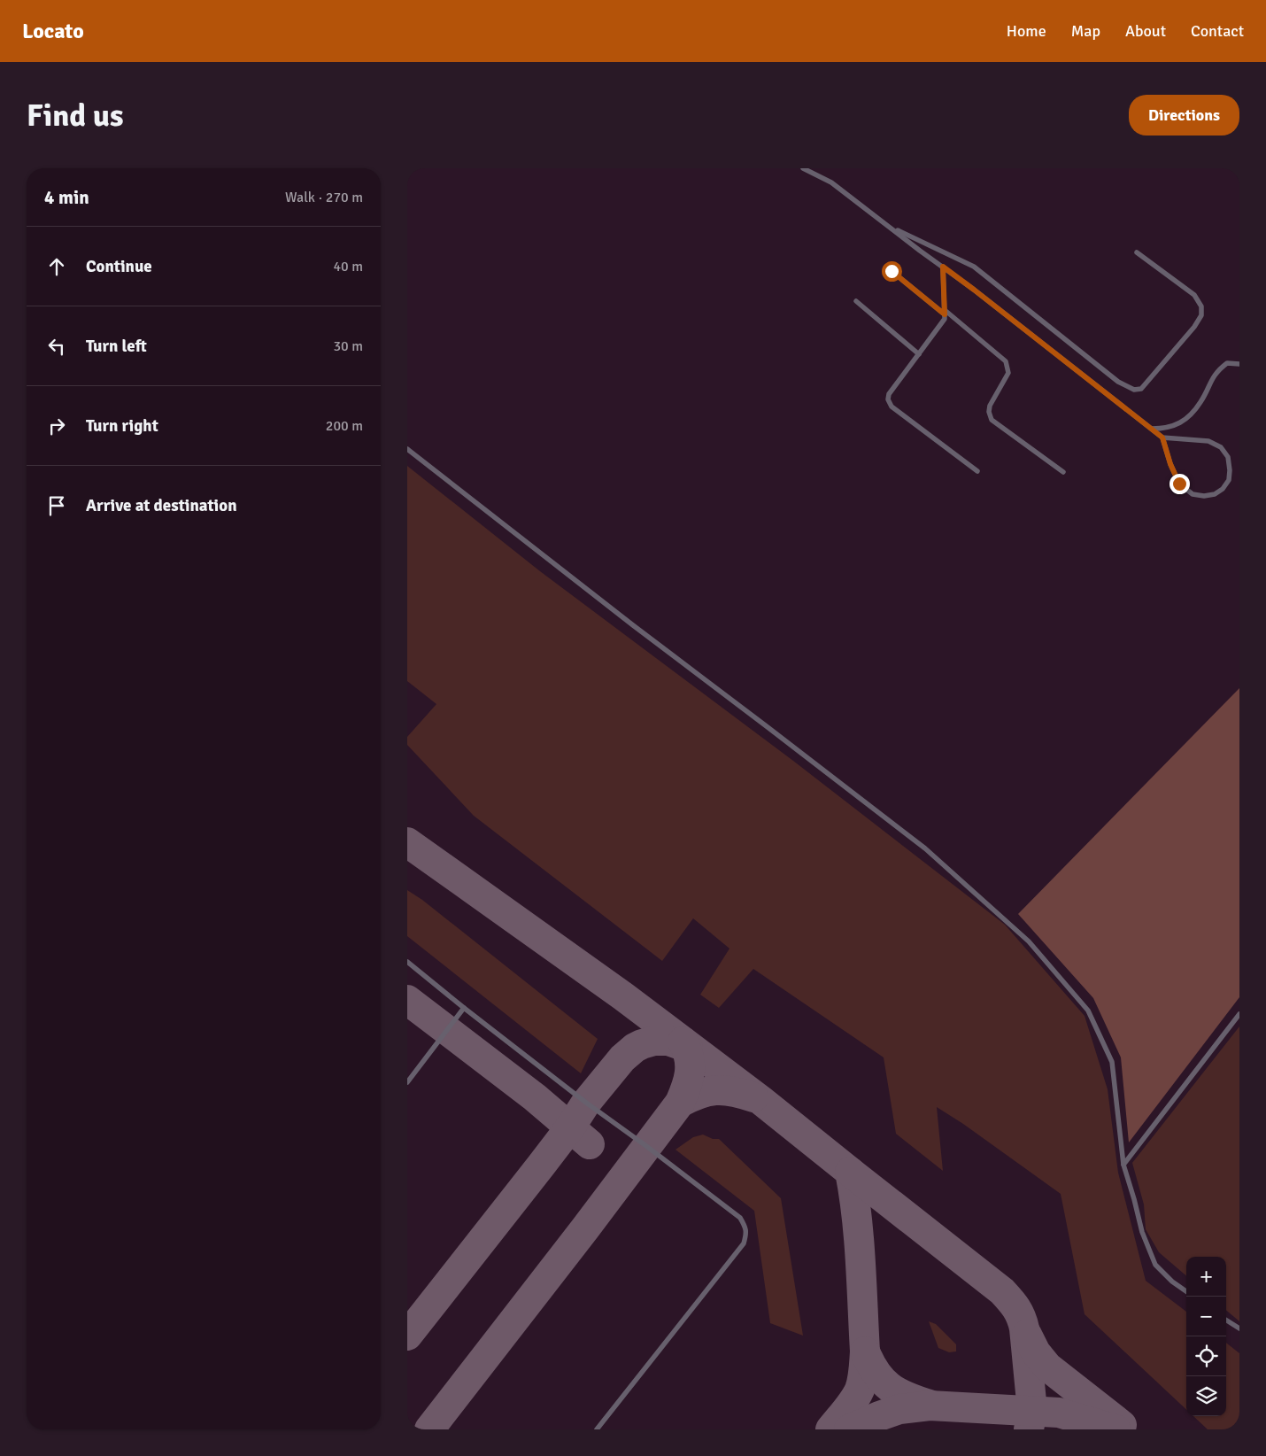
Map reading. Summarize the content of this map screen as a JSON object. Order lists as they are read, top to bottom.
{
  "page": {
    "header": "Locato",
    "nav": [
      "Home",
      "Map",
      "About",
      "Contact"
    ],
    "buttons": "Directions",
    "title": "Find us",
    "heading": ["4 min", "Walk · 270 m"],
    "list": [
      ["Continue", "40 m"],
      ["Turn left", "30 m"],
      ["Turn right", "200 m"],
      "Arrive at destination"
    ],
    "map_buttons": ["+", "−"]
  }
}
